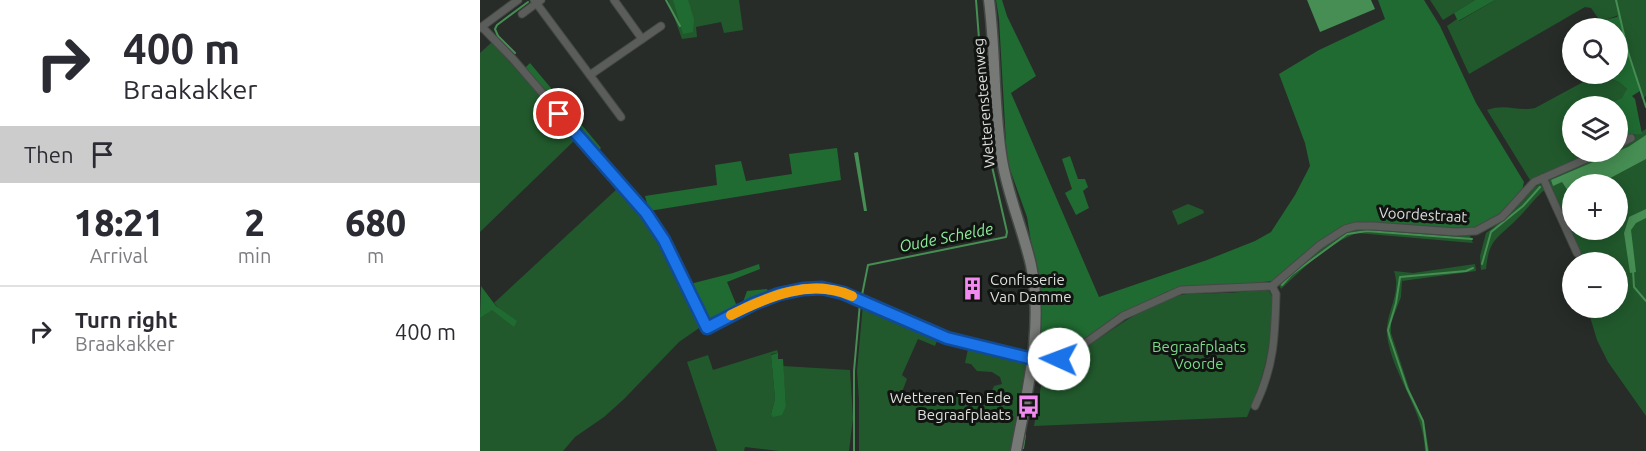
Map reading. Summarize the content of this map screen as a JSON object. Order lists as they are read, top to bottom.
{
  "streets": {
    "street": ["Wetterensteenweg", "Voordestraat"]
  },
  "water": ["Oude Schelde"],
  "parks": ["Begraafplaats Voorde"],
  "places": {
    "building": ["Confisserie Van Damme"],
    "bus stop": ["Wetteren Ten Ede Begraafplaats"]
  },
  "page": {
    "turn": ["400 m", "Braakakker"],
    "map_buttons": ["+", "−"],
    "then": "Then",
    "eta": [
      "18:21",
      "Arrival",
      "2",
      "min",
      "680",
      "m"
    ],
    "list": [
      {
        "name": "Turn right",
        "note": "Braakakker",
        "value": "400 m"
      }
    ]
  }
}
